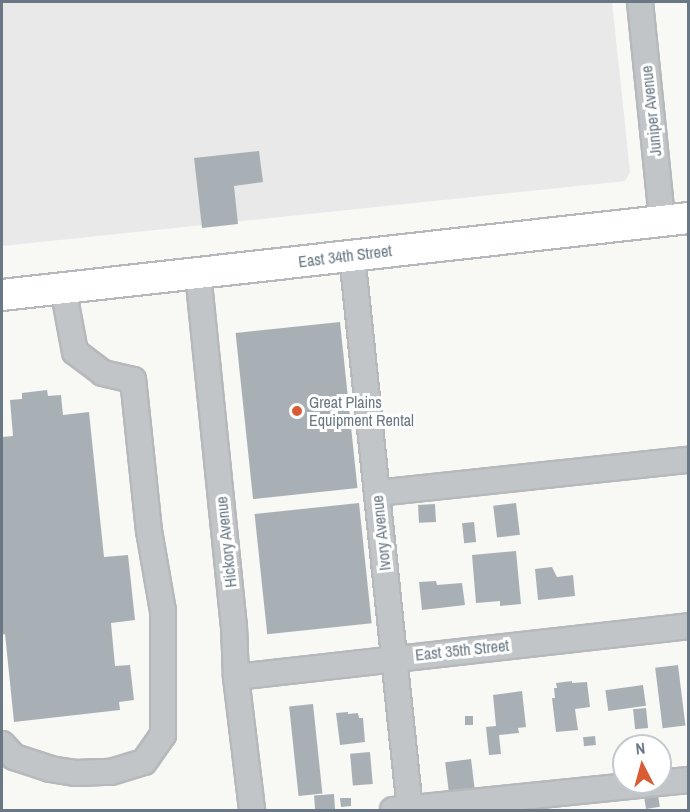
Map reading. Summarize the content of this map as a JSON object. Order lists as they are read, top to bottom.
{
  "streets": {
    "main road": ["East 34th Street"],
    "street": [
      "Juniper Avenue",
      "Ivory Avenue",
      "Hickory Avenue",
      "East 35th Street"
    ]
  },
  "crossings": [
    ["Juniper Avenue", "East 34th Street"],
    ["East 34th Street", "Ivory Avenue"],
    ["East 34th Street", "Hickory Avenue"],
    ["Ivory Avenue", "East 35th Street"],
    ["Hickory Avenue", "East 35th Street"]
  ],
  "places": ["Great Plains Equipment Rental"],
  "north": "top"
}
